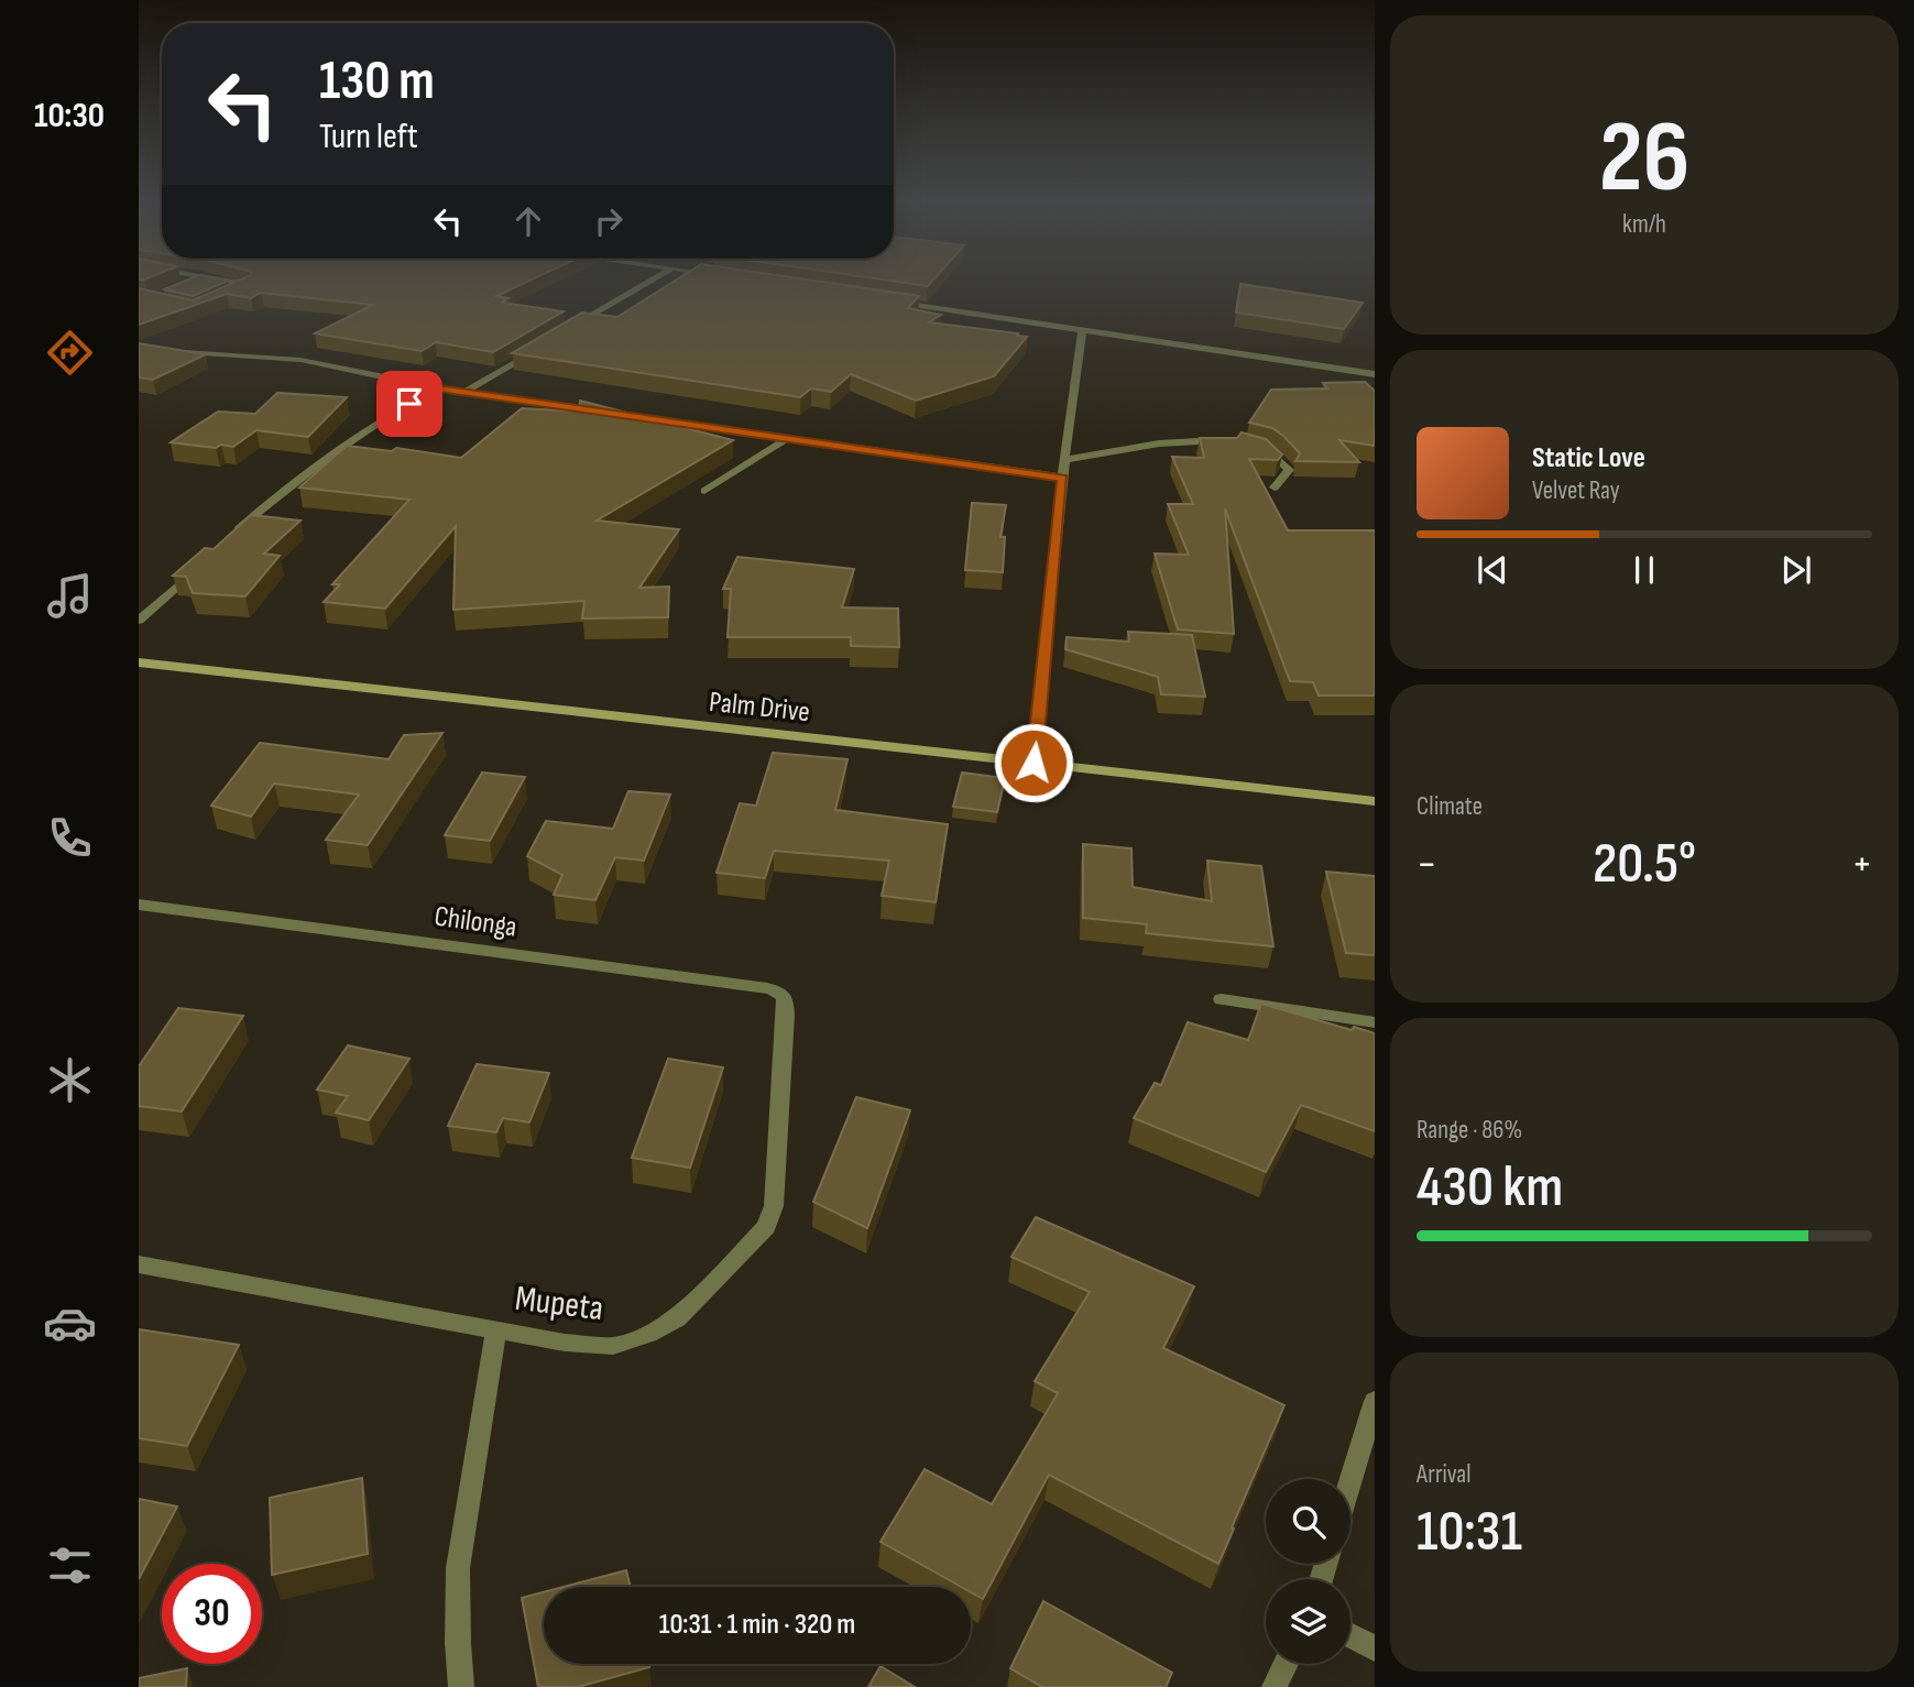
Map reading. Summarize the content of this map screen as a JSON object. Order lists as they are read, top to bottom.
{
  "streets": {
    "street": ["Palm Drive", "Chilonga", "Mupeta"]
  },
  "crossings": [
    ["Chilonga", "Mupeta"]
  ],
  "page": {
    "tabs": "10:30",
    "tile": [
      ["26", "km/h"],
      "Climate",
      ["Range · 86%", "430 km"],
      ["Arrival", "10:31"]
    ],
    "turn": ["130 m", "Turn left"],
    "song": ["Static Love", "Velvet Ray"],
    "heat": ["−", "20.5°", "+"],
    "limit": "30",
    "trip": "10:31 · 1 min · 320 m"
  }
}
